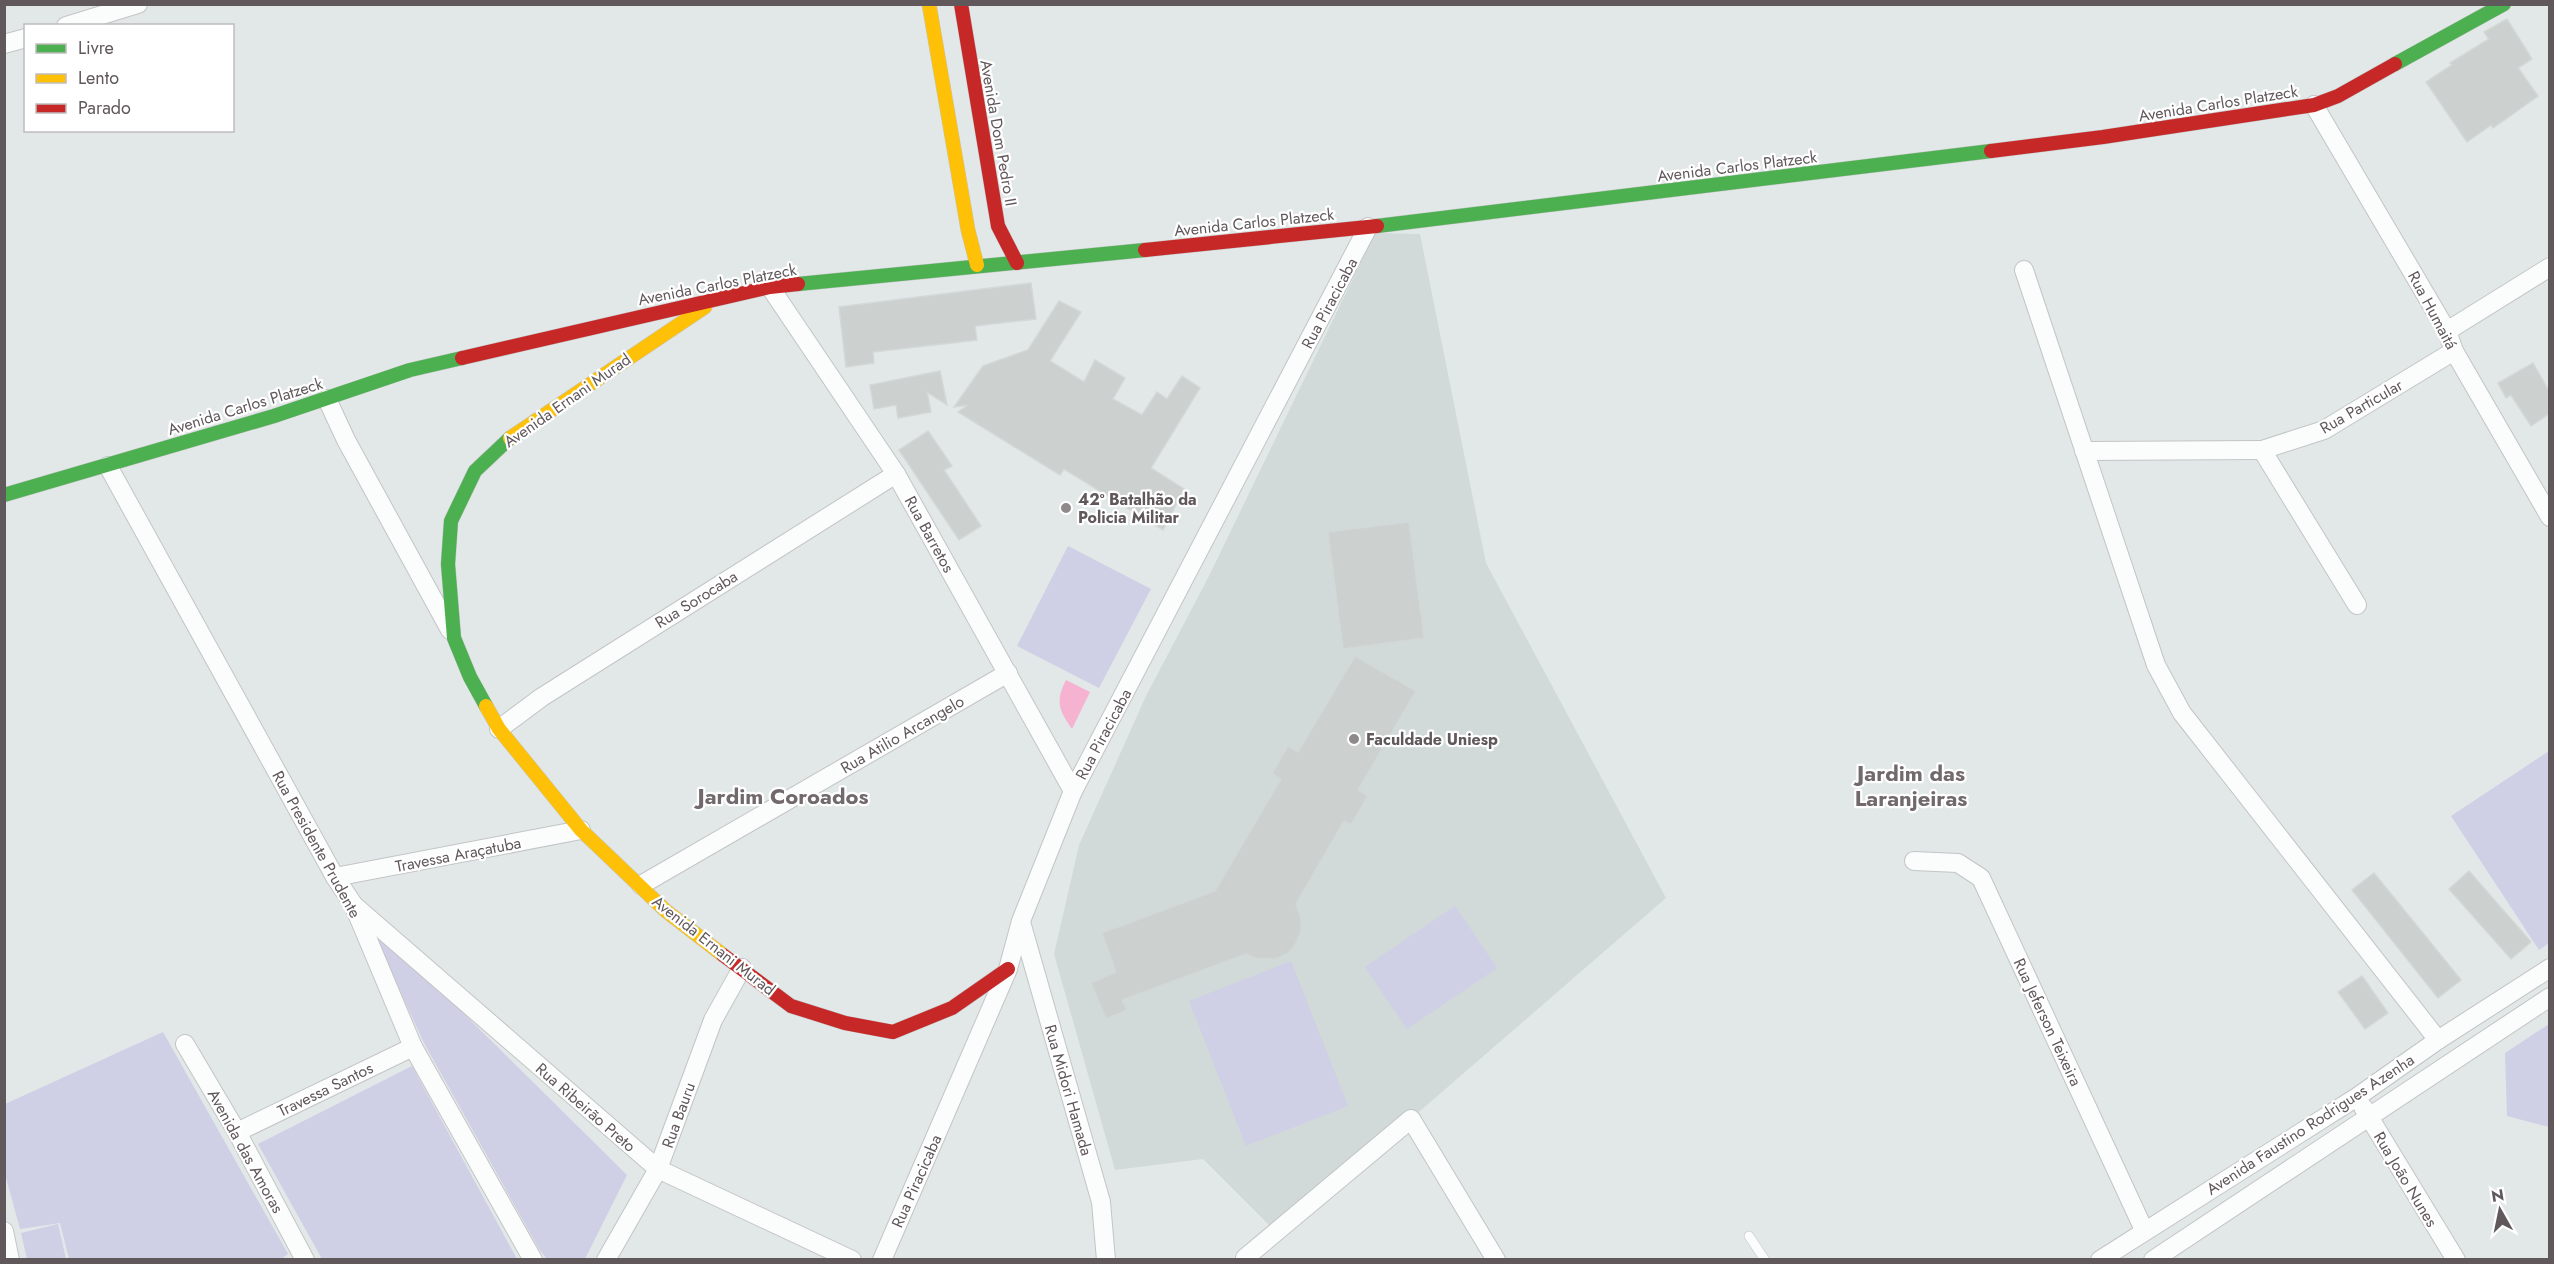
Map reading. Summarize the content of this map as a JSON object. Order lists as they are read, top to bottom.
{
  "streets": {
    "street": [
      "Avenida Carlos Platzeck",
      "Avenida Dom Pedro II",
      "Rua Piracicaba",
      "Rua Humaitá",
      "Avenida Ernani Murad",
      "Rua Particular",
      "Rua Barretos",
      "Rua Sorocaba",
      "Rua Atilio Arcangelo",
      "Rua Presidente Prudente",
      "Travessa Araçatuba",
      "Rua Jeferson Teixeira",
      "Travessa Santos",
      "Rua Midori Hamada",
      "Rua Ribeirão Preto",
      "Rua Bauru",
      "Avenida Faustino Rodrigues Azenha",
      "Avenida das Amoras",
      "Rua João Nunes"
    ]
  },
  "crossings": [
    ["Avenida Carlos Platzeck", "Avenida Dom Pedro II"],
    ["Avenida Carlos Platzeck", "Rua Piracicaba"],
    ["Avenida Carlos Platzeck", "Rua Humaitá"],
    ["Avenida Carlos Platzeck", "Avenida Ernani Murad"],
    ["Avenida Carlos Platzeck", "Rua Barretos"],
    ["Avenida Carlos Platzeck", "Rua Presidente Prudente"],
    ["Rua Piracicaba", "Avenida Ernani Murad"],
    ["Rua Piracicaba", "Rua Barretos"],
    ["Rua Piracicaba", "Rua Midori Hamada"],
    ["Rua Humaitá", "Rua Particular"],
    ["Avenida Ernani Murad", "Rua Sorocaba"],
    ["Avenida Ernani Murad", "Rua Atilio Arcangelo"],
    ["Avenida Ernani Murad", "Travessa Araçatuba"],
    ["Avenida Ernani Murad", "Rua Bauru"],
    ["Rua Barretos", "Rua Sorocaba"],
    ["Rua Barretos", "Rua Atilio Arcangelo"],
    ["Rua Presidente Prudente", "Travessa Araçatuba"],
    ["Rua Presidente Prudente", "Travessa Santos"],
    ["Rua Presidente Prudente", "Rua Ribeirão Preto"],
    ["Rua Jeferson Teixeira", "Avenida Faustino Rodrigues Azenha"],
    ["Travessa Santos", "Avenida das Amoras"],
    ["Rua Ribeirão Preto", "Rua Bauru"],
    ["Avenida Faustino Rodrigues Azenha", "Rua João Nunes"]
  ],
  "districts": ["Jardim das Laranjeiras", "Jardim Coroados"],
  "places": ["42º Batalhão da Policia Militar", "Faculdade Uniesp"],
  "legend": ["Livre", "Lento", "Parado"],
  "north": "top"
}
